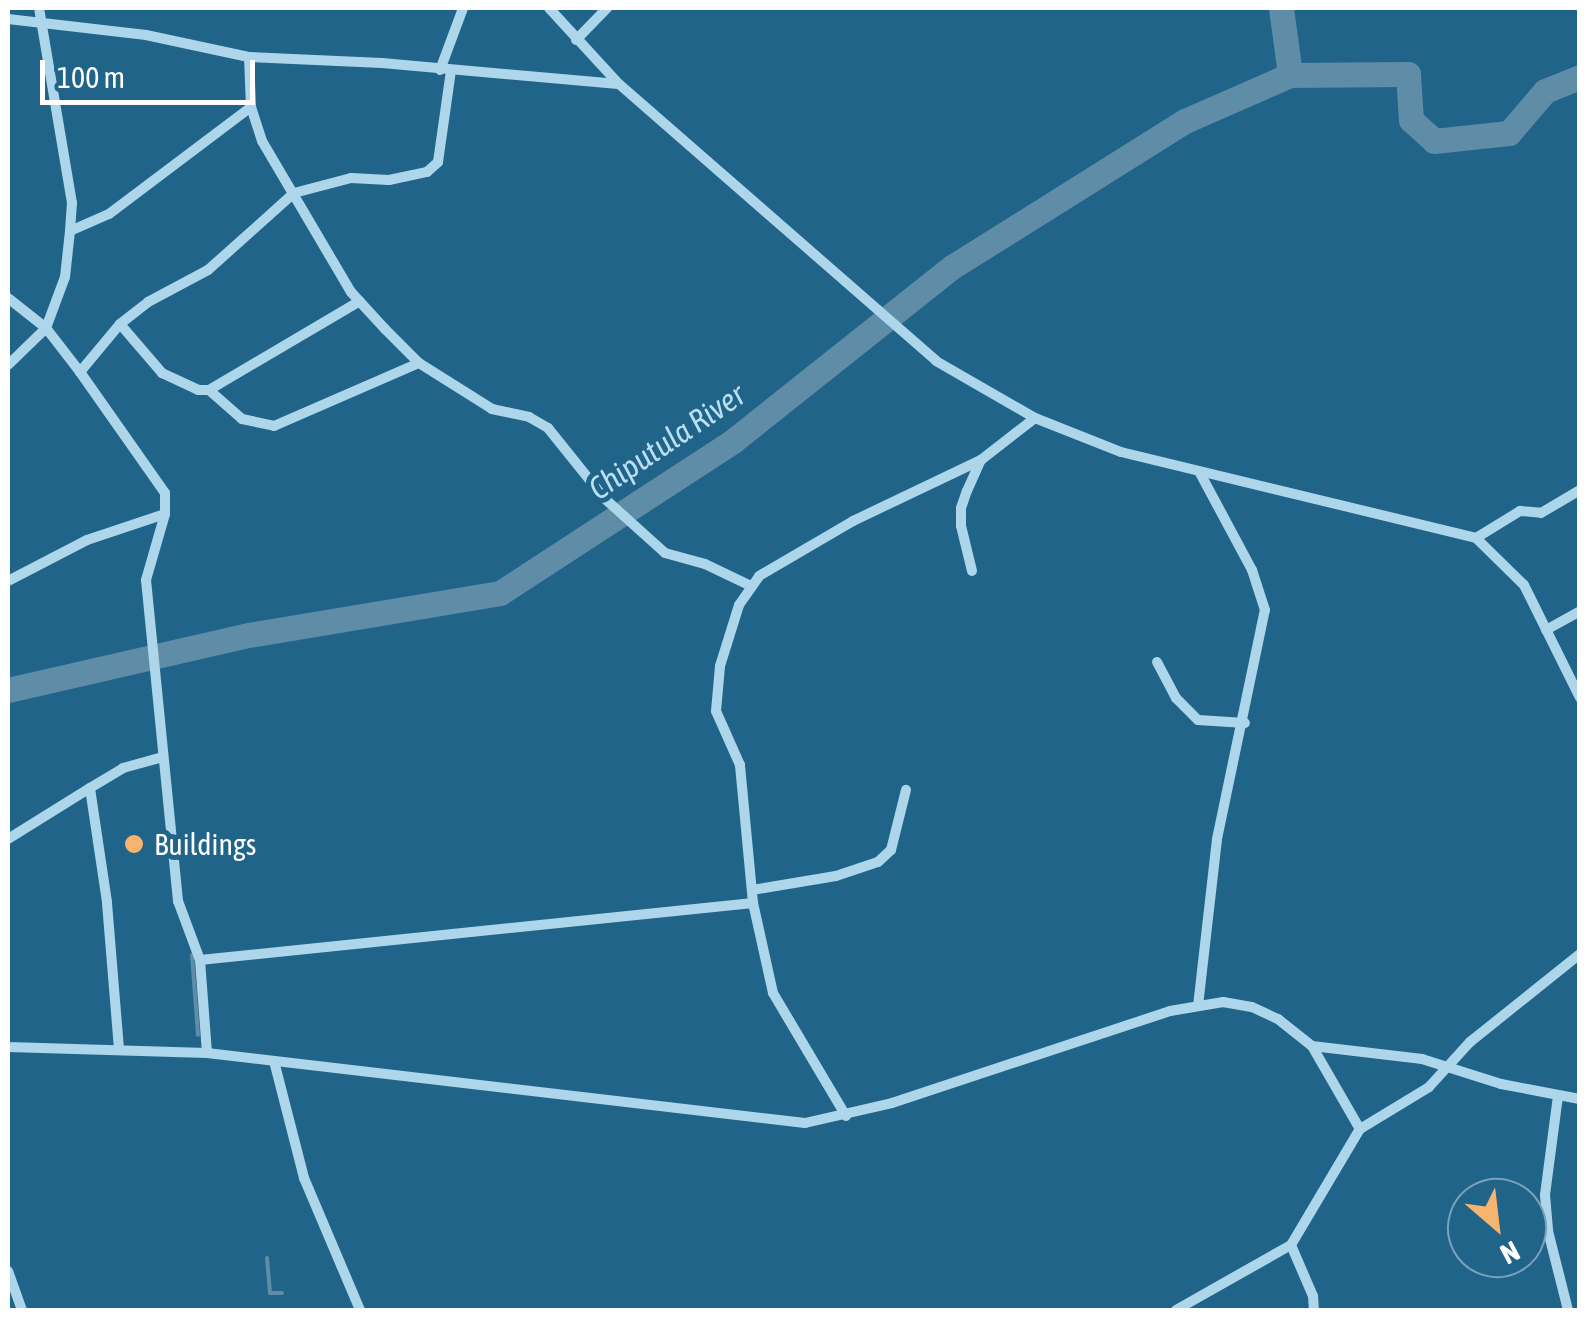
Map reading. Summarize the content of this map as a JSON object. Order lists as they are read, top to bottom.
{
  "water": ["Chiputula River"],
  "places": ["Buildings"],
  "scale_bar": "100 m",
  "north": "bottom right"
}
